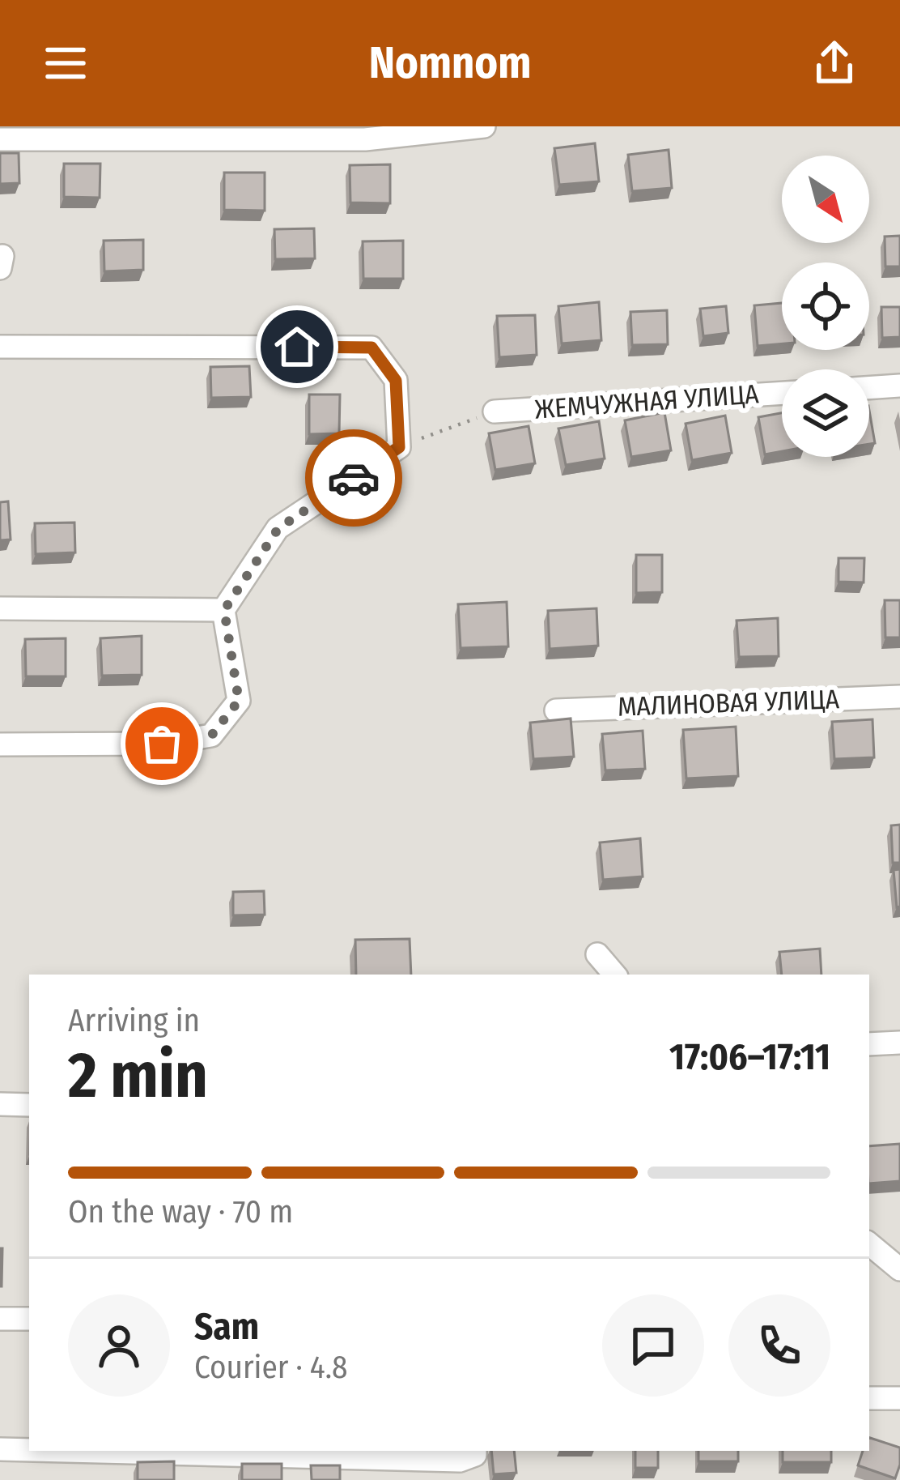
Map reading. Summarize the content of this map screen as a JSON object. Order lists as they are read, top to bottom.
{
  "streets": {
    "street": ["ЖЕМЧУЖНАЯ УЛИЦА", "МАЛИНОВАЯ УЛИЦА"]
  },
  "north": "bottom right",
  "page": {
    "header": "Nomnom",
    "heading": ["2 min", "Arriving in", "17:06–17:11"],
    "panel": ["Sam", "Courier · 4.8"],
    "bar": "On the way · 70 m"
  }
}
